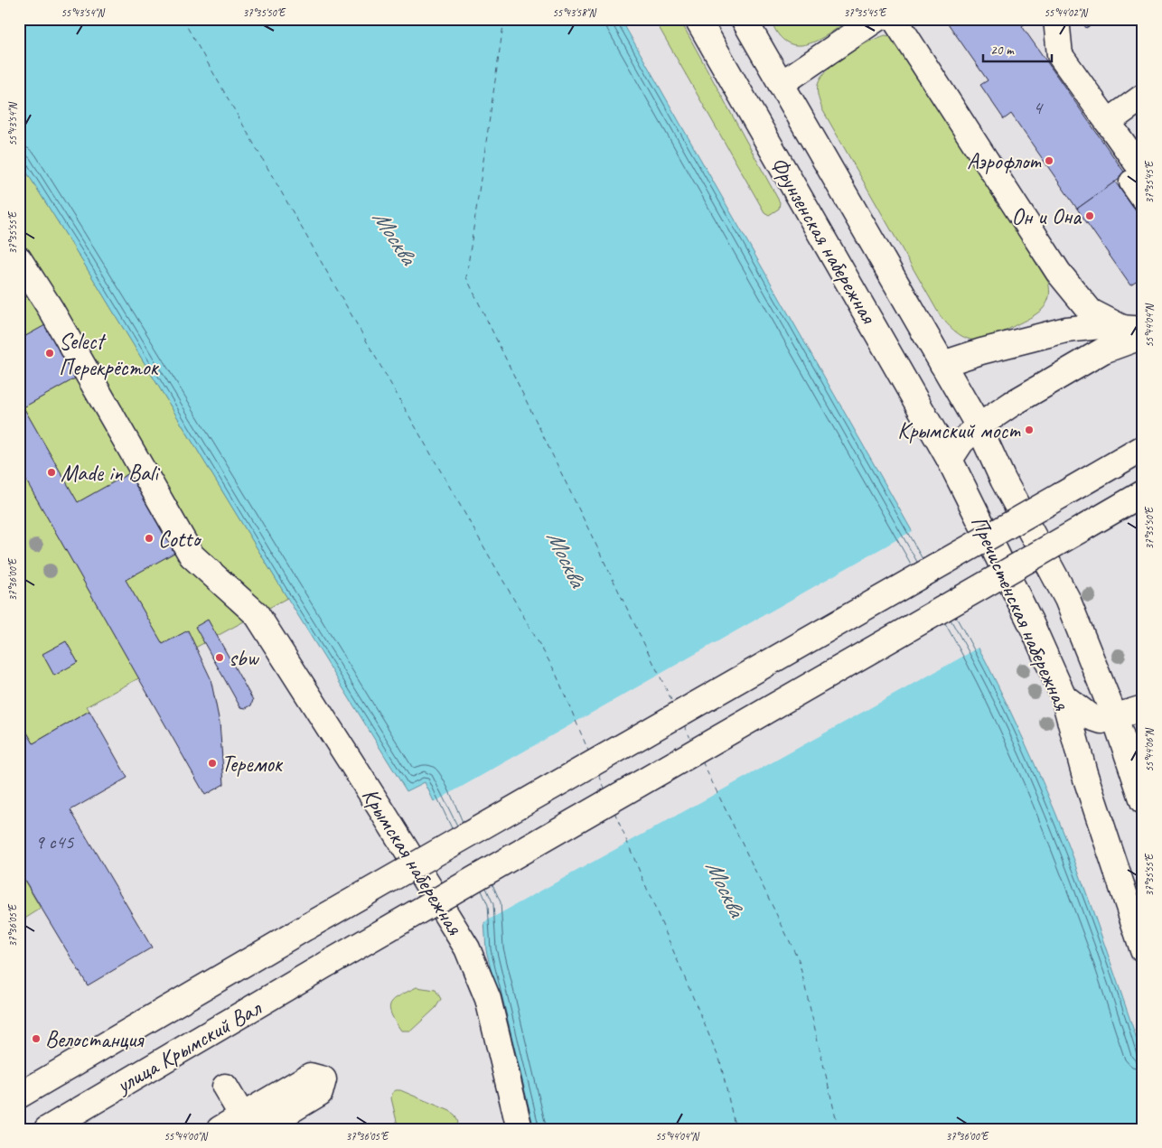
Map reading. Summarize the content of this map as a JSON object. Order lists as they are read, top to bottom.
{
  "streets": {
    "main road": [
      "Фрунзенская набережная",
      "Пречистенская набережная",
      "Крымская набережная",
      "улица Крымский Вал"
    ]
  },
  "crossings": [
    ["Фрунзенская набережная", "Пречистенская набережная"]
  ],
  "water": ["Москва"],
  "places": [
    "Аэрофлот",
    "Он и Она",
    "Select Перекрёсток",
    "Крымский мост",
    "Made in Bali",
    "Cotto",
    "sbw",
    "Теремок",
    "Велостанция"
  ],
  "house_numbers": ["4", "9 с45"],
  "scale_bar": "20 m",
  "coordinates": [
    "55°43'54\"N",
    "37°35'50\"E",
    "55°43'58\"N",
    "37°35'45\"E",
    "55°44'02\"N",
    "37°35'55\"E",
    "55°44'04\"N",
    "37°36'00\"E",
    "55°44'06\"N",
    "37°36'05\"E",
    "55°44'00\"N"
  ]
}
